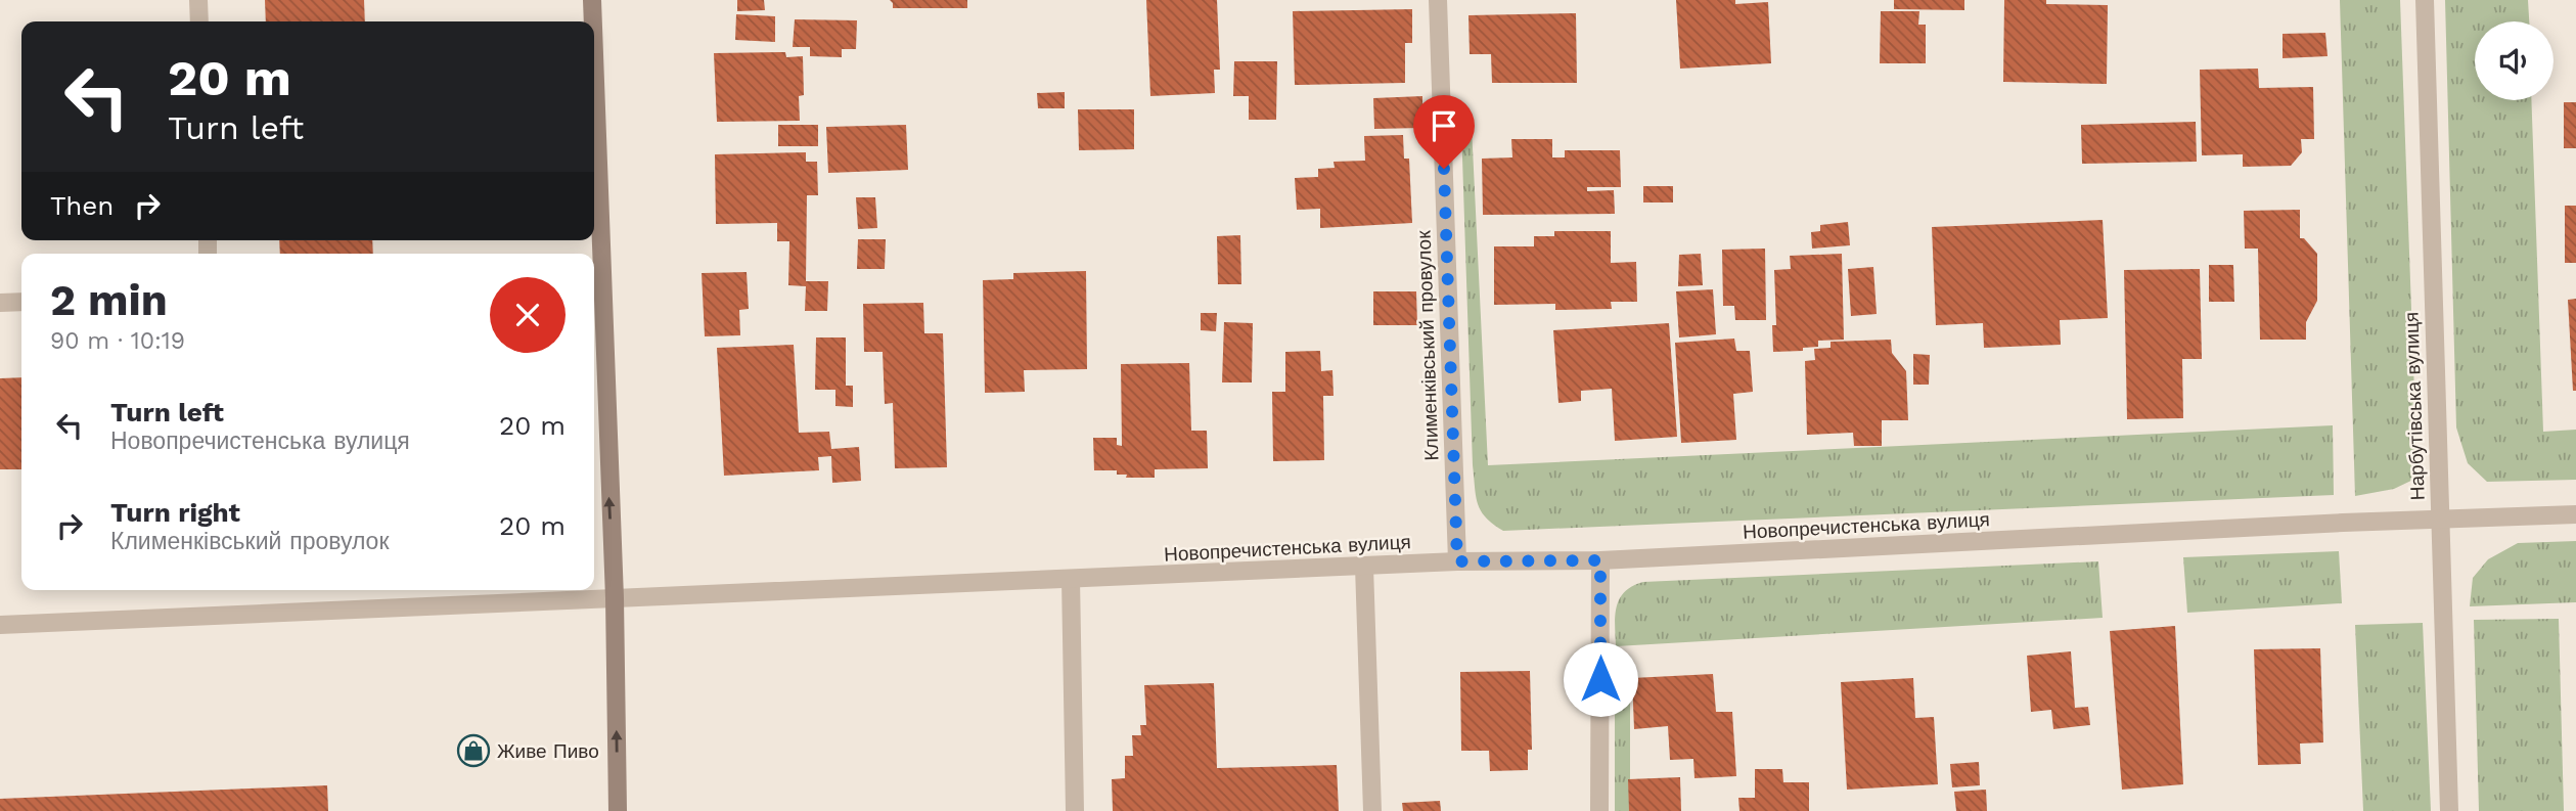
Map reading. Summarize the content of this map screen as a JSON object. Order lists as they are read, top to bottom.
{
  "streets": {
    "street": ["Клименківський провулок", "Нарбутівська вулиця", "Новопречистенська вулиця"]
  },
  "crossings": [
    ["Клименківський провулок", "Новопречистенська вулиця"],
    ["Нарбутівська вулиця", "Новопречистенська вулиця"]
  ],
  "places": {
    "shop": ["Живе Пиво"]
  },
  "page": {
    "turn": ["20 m", "Turn left"],
    "then": "Then",
    "heading": ["2 min", "90 m · 10:19"],
    "list": [
      {
        "name": "Turn left",
        "note": "Новопречистенська вулиця",
        "value": "20 m"
      },
      {
        "name": "Turn right",
        "note": "Клименківський провулок",
        "value": "20 m"
      }
    ]
  }
}
